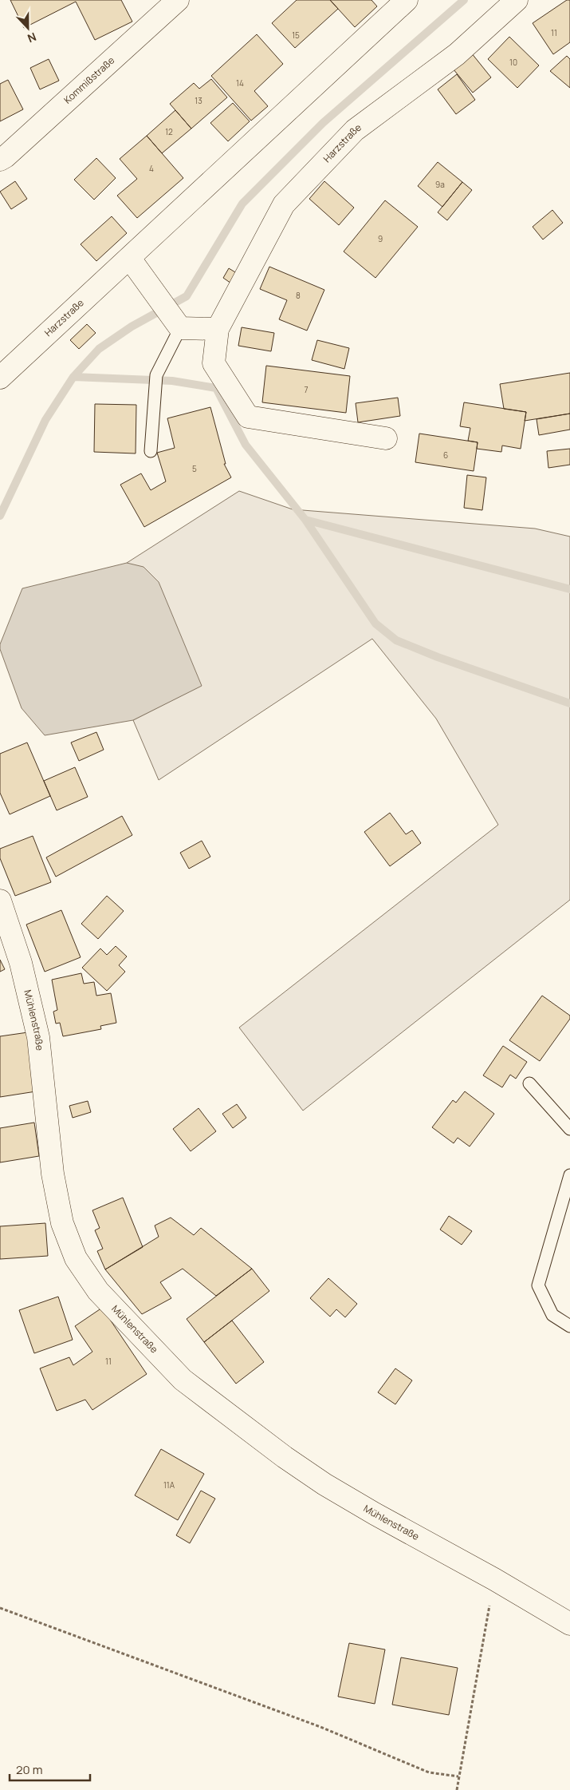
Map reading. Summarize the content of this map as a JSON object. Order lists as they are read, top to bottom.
{
  "streets": {
    "main road": ["Kommißstraße", "Harzstraße", "Mühlenstraße"]
  },
  "house_numbers": [
    "11",
    "15",
    "10",
    "14",
    "13",
    "12",
    "4",
    "9a",
    "9",
    "8",
    "7",
    "6",
    "5",
    "11",
    "11A"
  ],
  "scale_bar": "20 m",
  "north": "bottom"
}
